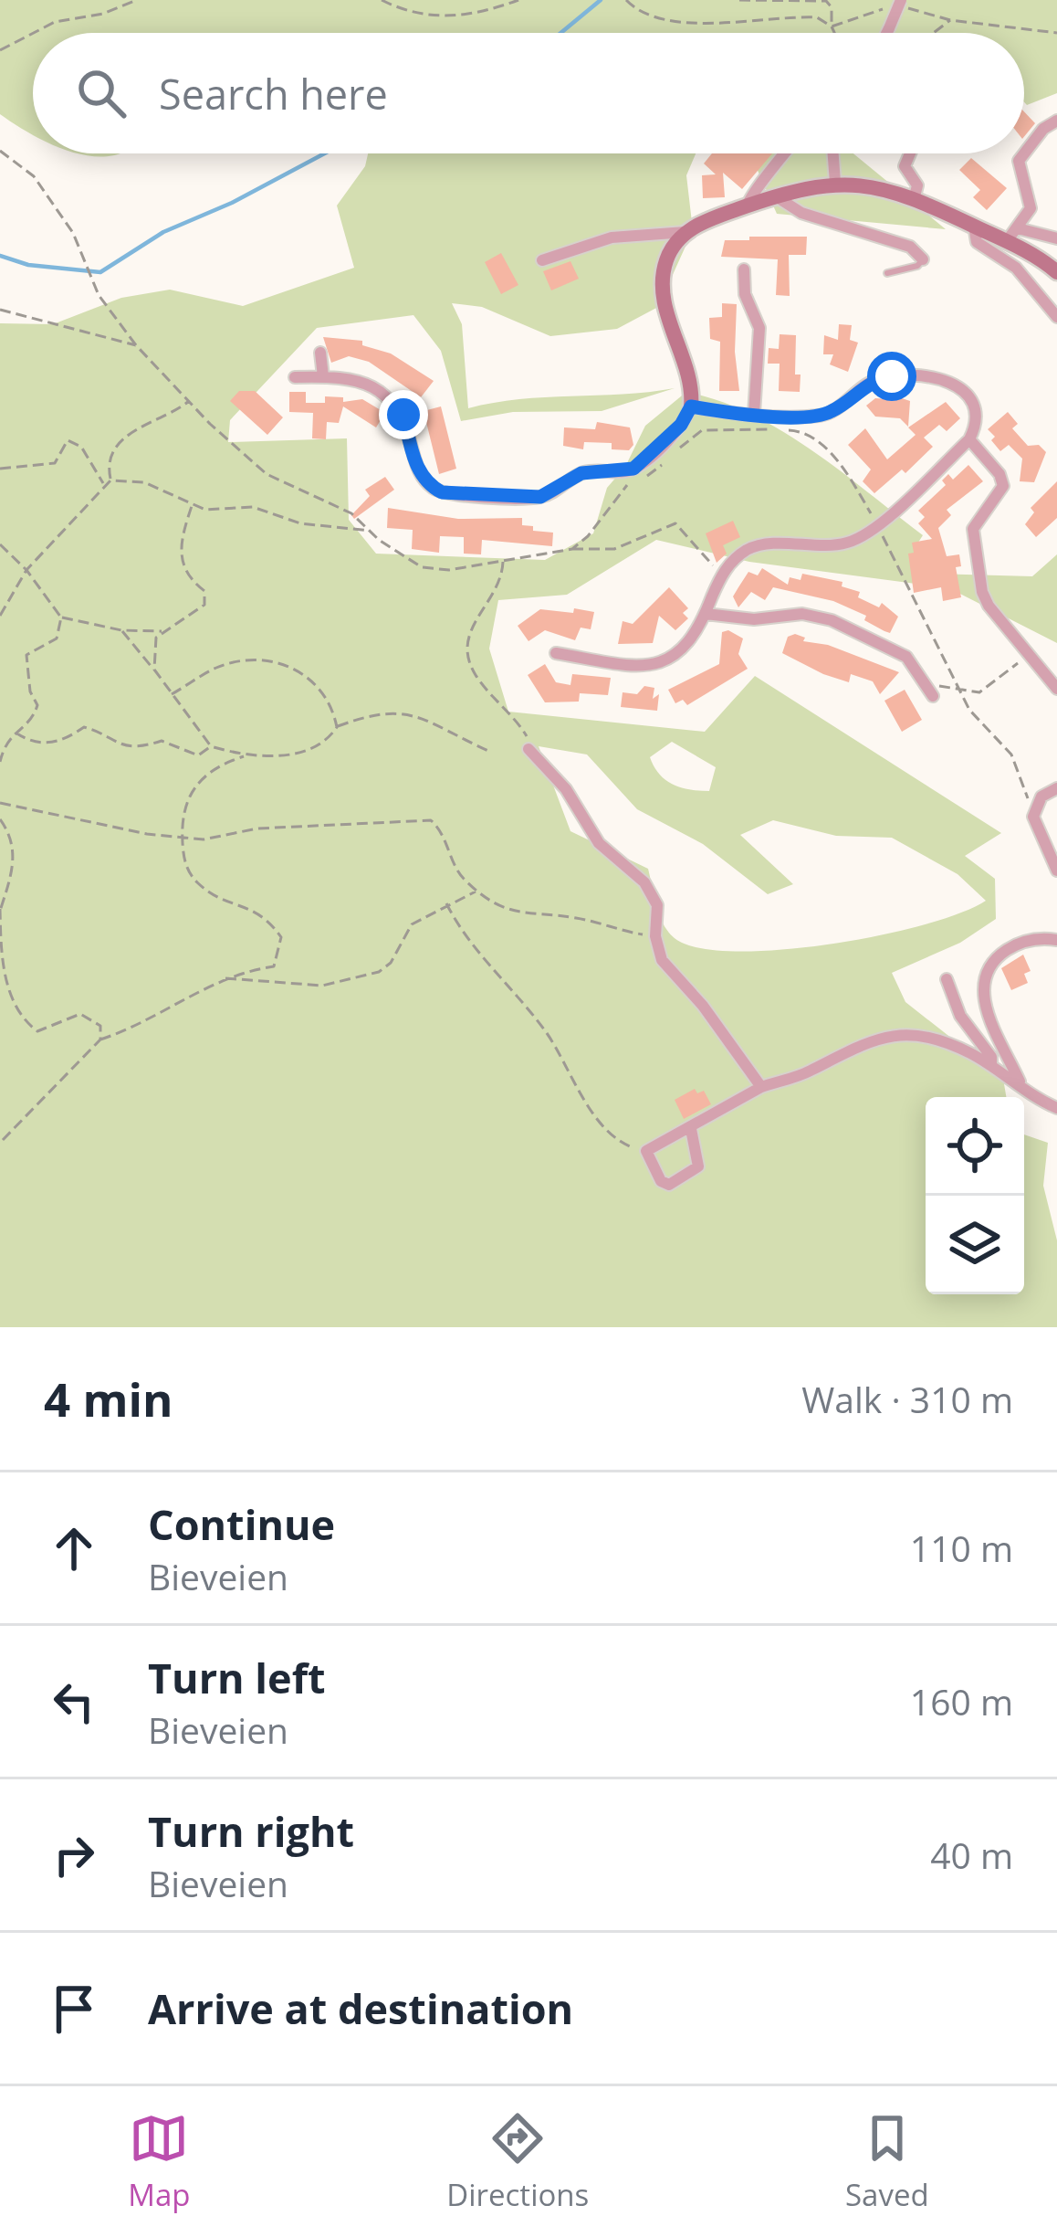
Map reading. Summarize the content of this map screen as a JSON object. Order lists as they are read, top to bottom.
{
  "page": {
    "search": "Search here",
    "heading": ["4 min", "Walk · 310 m"],
    "list": [
      ["Continue", "Bieveien", "110 m"],
      ["Turn left", "Bieveien", "160 m"],
      ["Turn right", "Bieveien", "40 m"],
      "Arrive at destination"
    ],
    "nav": ["Map", "Directions", "Saved"]
  }
}
